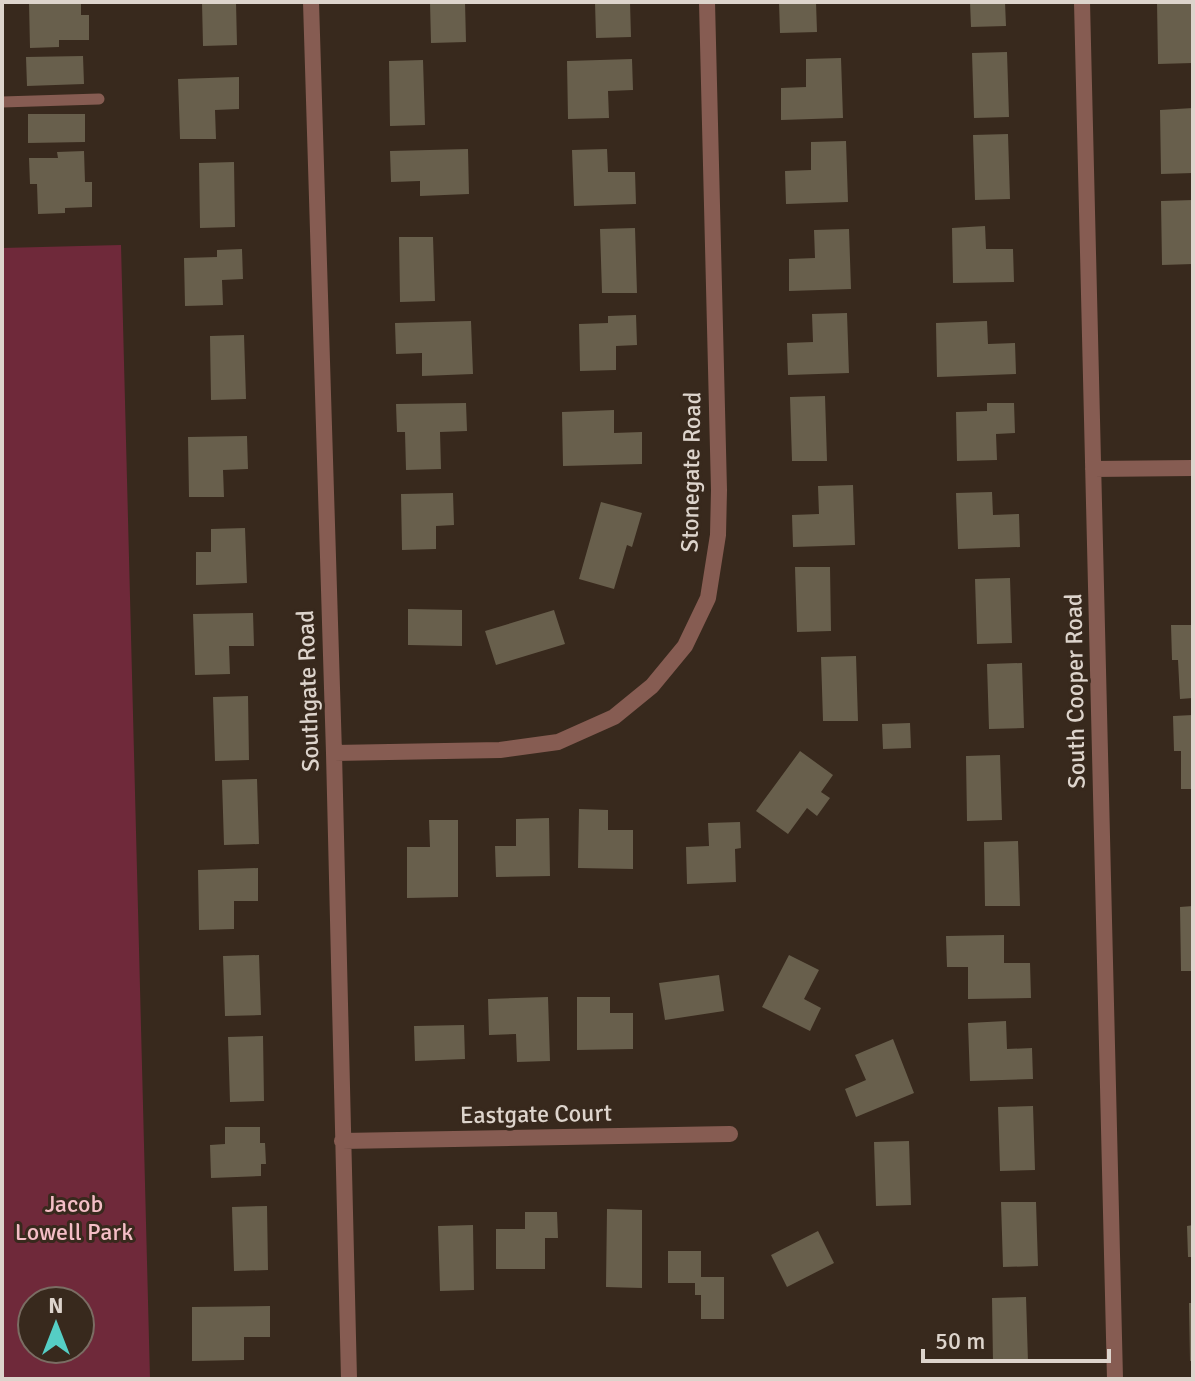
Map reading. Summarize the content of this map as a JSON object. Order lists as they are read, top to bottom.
{
  "streets": {
    "street": [
      "Stonegate Road",
      "Southgate Road",
      "South Cooper Road",
      "Eastgate Court"
    ]
  },
  "crossings": [
    ["Stonegate Road", "Southgate Road"],
    ["Southgate Road", "Eastgate Court"]
  ],
  "parks": ["Jacob Lowell Park"],
  "scale_bar": "50 m",
  "north": "top"
}
